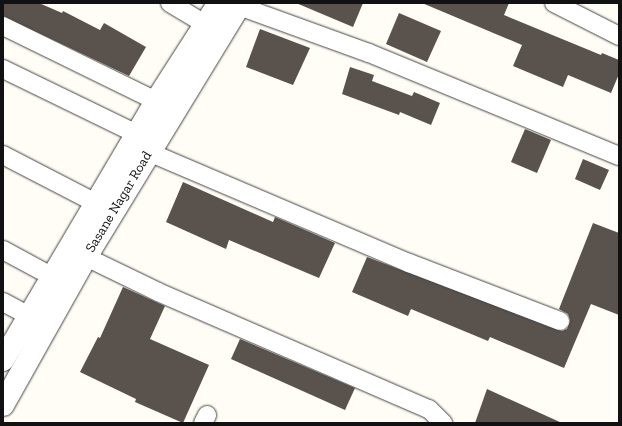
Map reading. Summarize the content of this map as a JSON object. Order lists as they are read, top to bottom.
{
  "streets": {
    "street": ["Sasane Nagar Road"]
  }
}
